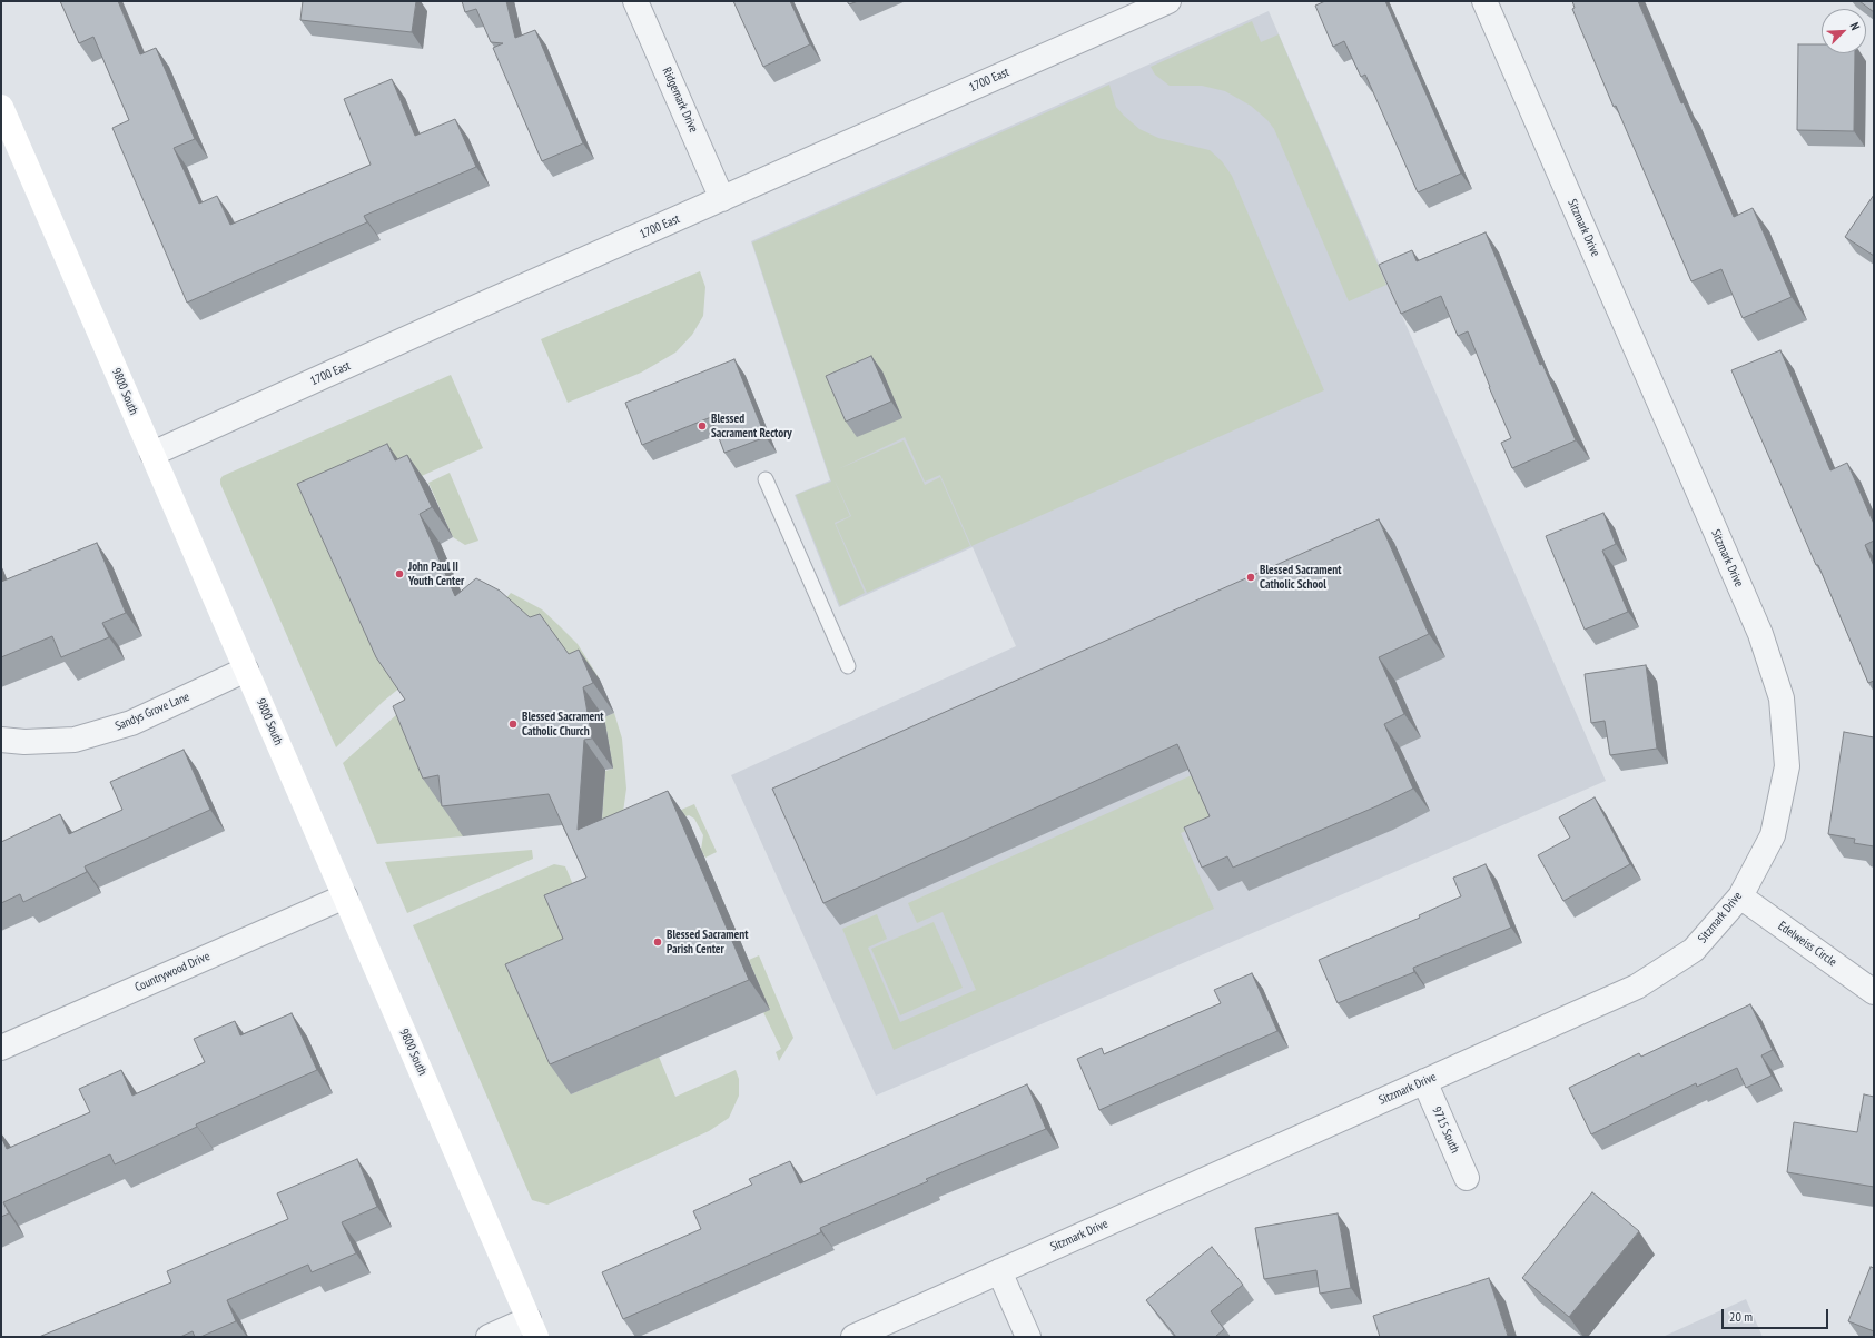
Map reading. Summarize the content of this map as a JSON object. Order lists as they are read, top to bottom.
{
  "streets": {
    "street": [
      "1700 East",
      "Ridgemark Drive",
      "Sitzmark Drive",
      "9800 South",
      "Sandys Grove Lane",
      "Edelweiss Circle",
      "Countrywood Drive",
      "9715 South"
    ]
  },
  "crossings": [
    ["1700 East", "Ridgemark Drive"],
    ["1700 East", "9800 South"],
    ["Sitzmark Drive", "Edelweiss Circle"],
    ["Sitzmark Drive", "9715 South"],
    ["9800 South", "Sandys Grove Lane"],
    ["9800 South", "Countrywood Drive"]
  ],
  "places": [
    "Blessed Sacrament Rectory",
    "John Paul II Youth Center",
    "Blessed Sacrament Catholic School",
    "Blessed Sacrament Catholic Church",
    "Blessed Sacrament Parish Center"
  ],
  "scale_bar": "20 m",
  "north": "top right"
}
